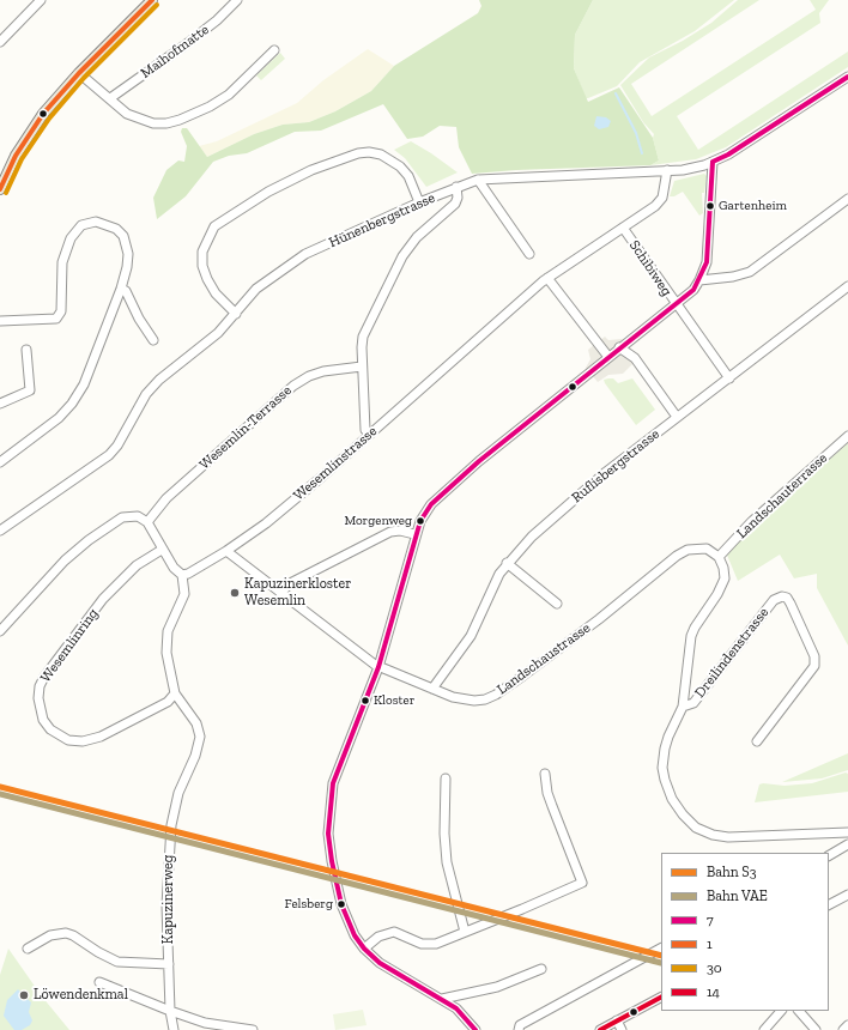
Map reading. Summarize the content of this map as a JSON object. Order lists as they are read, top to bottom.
{
  "streets": {
    "street": [
      "Maihofmatte",
      "Hünenbergstrasse",
      "Schibiweg",
      "Wesemlin-Terrasse",
      "Wesemlinstrasse",
      "Ruflisbergstrasse",
      "Landschauterrasse",
      "Wesemlinring",
      "Dreilindenstrasse",
      "Landschaustrasse",
      "Kapuzinerweg"
    ]
  },
  "crossings": [
    ["Hünenbergstrasse", "Wesemlinstrasse"],
    ["Schibiweg", "Wesemlinstrasse"],
    ["Schibiweg", "Ruflisbergstrasse"],
    ["Wesemlinstrasse", "Landschaustrasse"],
    ["Wesemlinstrasse", "Kapuzinerweg"],
    ["Ruflisbergstrasse", "Landschaustrasse"],
    ["Landschauterrasse", "Landschaustrasse"],
    ["Wesemlinring", "Kapuzinerweg"]
  ],
  "places": [
    "Gartenheim",
    "Morgenweg",
    "Kapuzinerkloster Wesemlin",
    "Kloster",
    "Felsberg",
    "Löwendenkmal"
  ],
  "lines": [
    "transit line 1",
    "transit line 30",
    "transit line 7",
    "rail line S3",
    "rail line VAE",
    "transit line 14"
  ],
  "legend": [
    "Bahn S3",
    "Bahn VAE",
    "7",
    "1",
    "30",
    "14"
  ]
}
